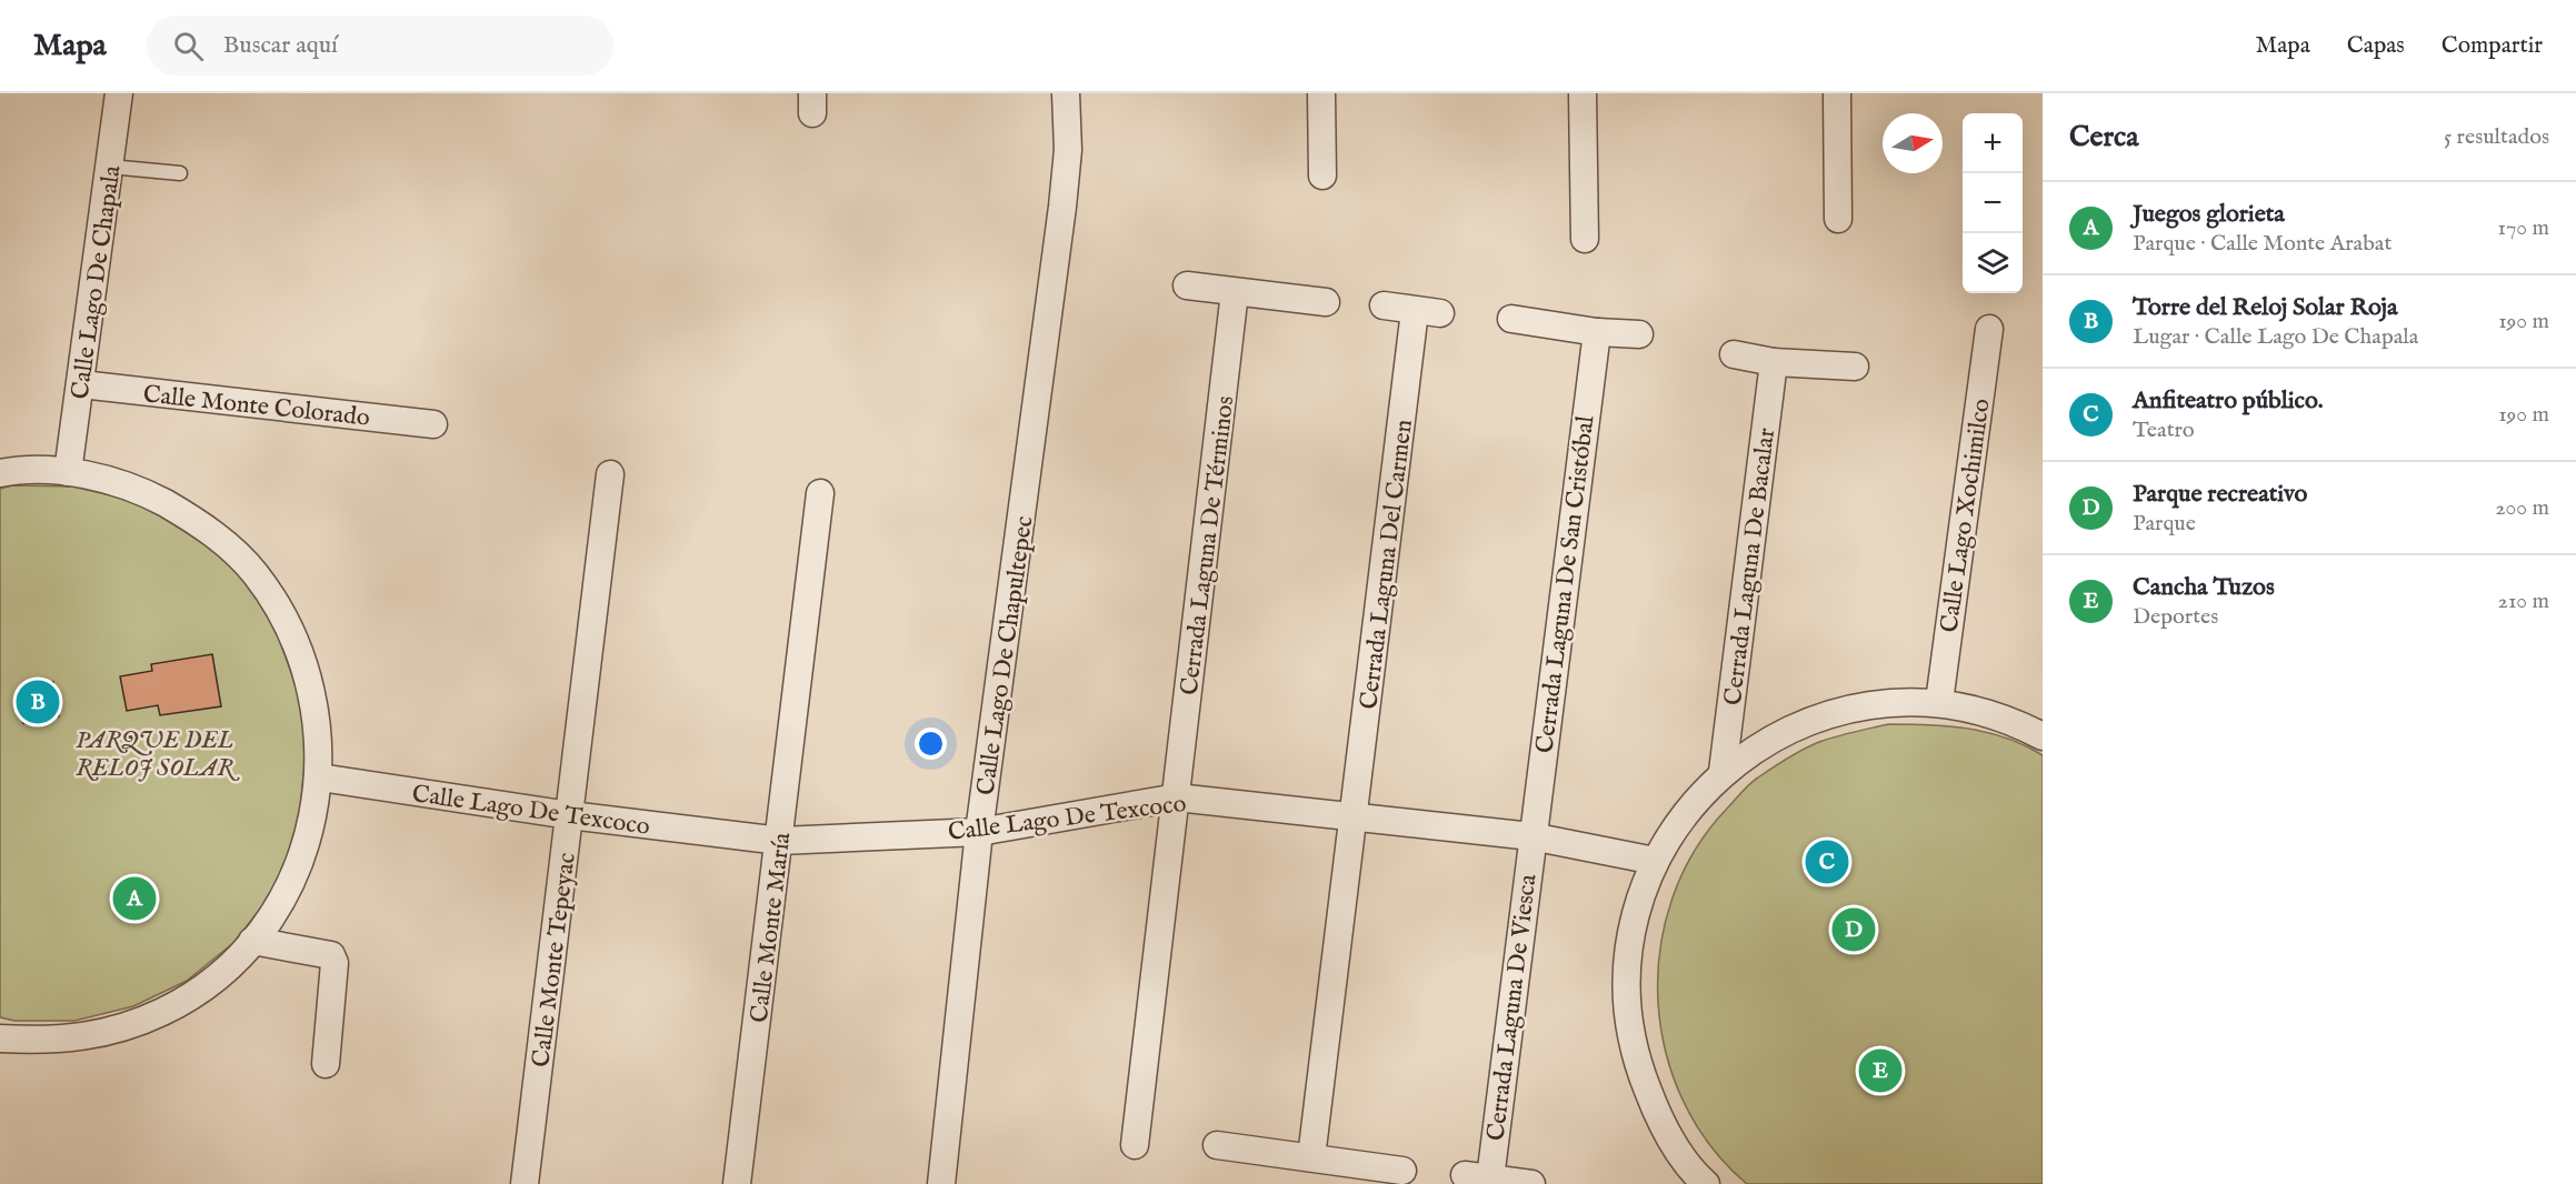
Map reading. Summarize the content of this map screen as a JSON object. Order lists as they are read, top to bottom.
{
  "streets": {
    "street": [
      "Calle Lago De Chapala",
      "Calle Monte Colorado",
      "Calle Lago Xochimilco",
      "Cerrada Laguna De Términos",
      "Cerrada Laguna Del Carmen",
      "Cerrada Laguna De Bacalar",
      "Cerrada Laguna De San Cristóbal",
      "Calle Lago De Chapultepec",
      "Calle Lago De Texcoco",
      "Calle Monte María",
      "Calle Monte Tepeyac",
      "Cerrada Laguna De Viesca"
    ]
  },
  "crossings": [
    ["Calle Lago De Chapala", "Calle Monte Colorado"],
    ["Cerrada Laguna De Términos", "Calle Lago De Texcoco"],
    ["Cerrada Laguna Del Carmen", "Calle Lago De Texcoco"],
    ["Cerrada Laguna De San Cristóbal", "Calle Lago De Texcoco"],
    ["Cerrada Laguna De San Cristóbal", "Cerrada Laguna De Viesca"],
    ["Calle Lago De Chapultepec", "Calle Lago De Texcoco"],
    ["Calle Lago De Texcoco", "Calle Monte María"],
    ["Calle Lago De Texcoco", "Calle Monte Tepeyac"],
    ["Calle Lago De Texcoco", "Cerrada Laguna De Viesca"]
  ],
  "parks": ["PARQUE DEL RELOJ SOLAR"],
  "north": "right",
  "page": {
    "header": "Mapa",
    "search": "Buscar aquí",
    "nav": ["Mapa", "Capas", "Compartir"],
    "heading": ["Cerca", "5 resultados"],
    "map_buttons": ["+", "−"],
    "list": [
      {
        "mark": "A",
        "name": "Juegos glorieta",
        "note": "Parque · Calle Monte Arabat",
        "value": "170 m"
      },
      {
        "mark": "B",
        "name": "Torre del Reloj Solar Roja",
        "note": "Lugar · Calle Lago De Chapala",
        "value": "190 m"
      },
      {
        "mark": "C",
        "name": "Anfiteatro público.",
        "note": "Teatro",
        "value": "190 m"
      },
      {
        "mark": "D",
        "name": "Parque recreativo",
        "note": "Parque",
        "value": "200 m"
      },
      {
        "mark": "E",
        "name": "Cancha Tuzos",
        "note": "Deportes",
        "value": "210 m"
      }
    ],
    "pins": [
      "B",
      "C",
      "A",
      "D",
      "E"
    ]
  }
}
